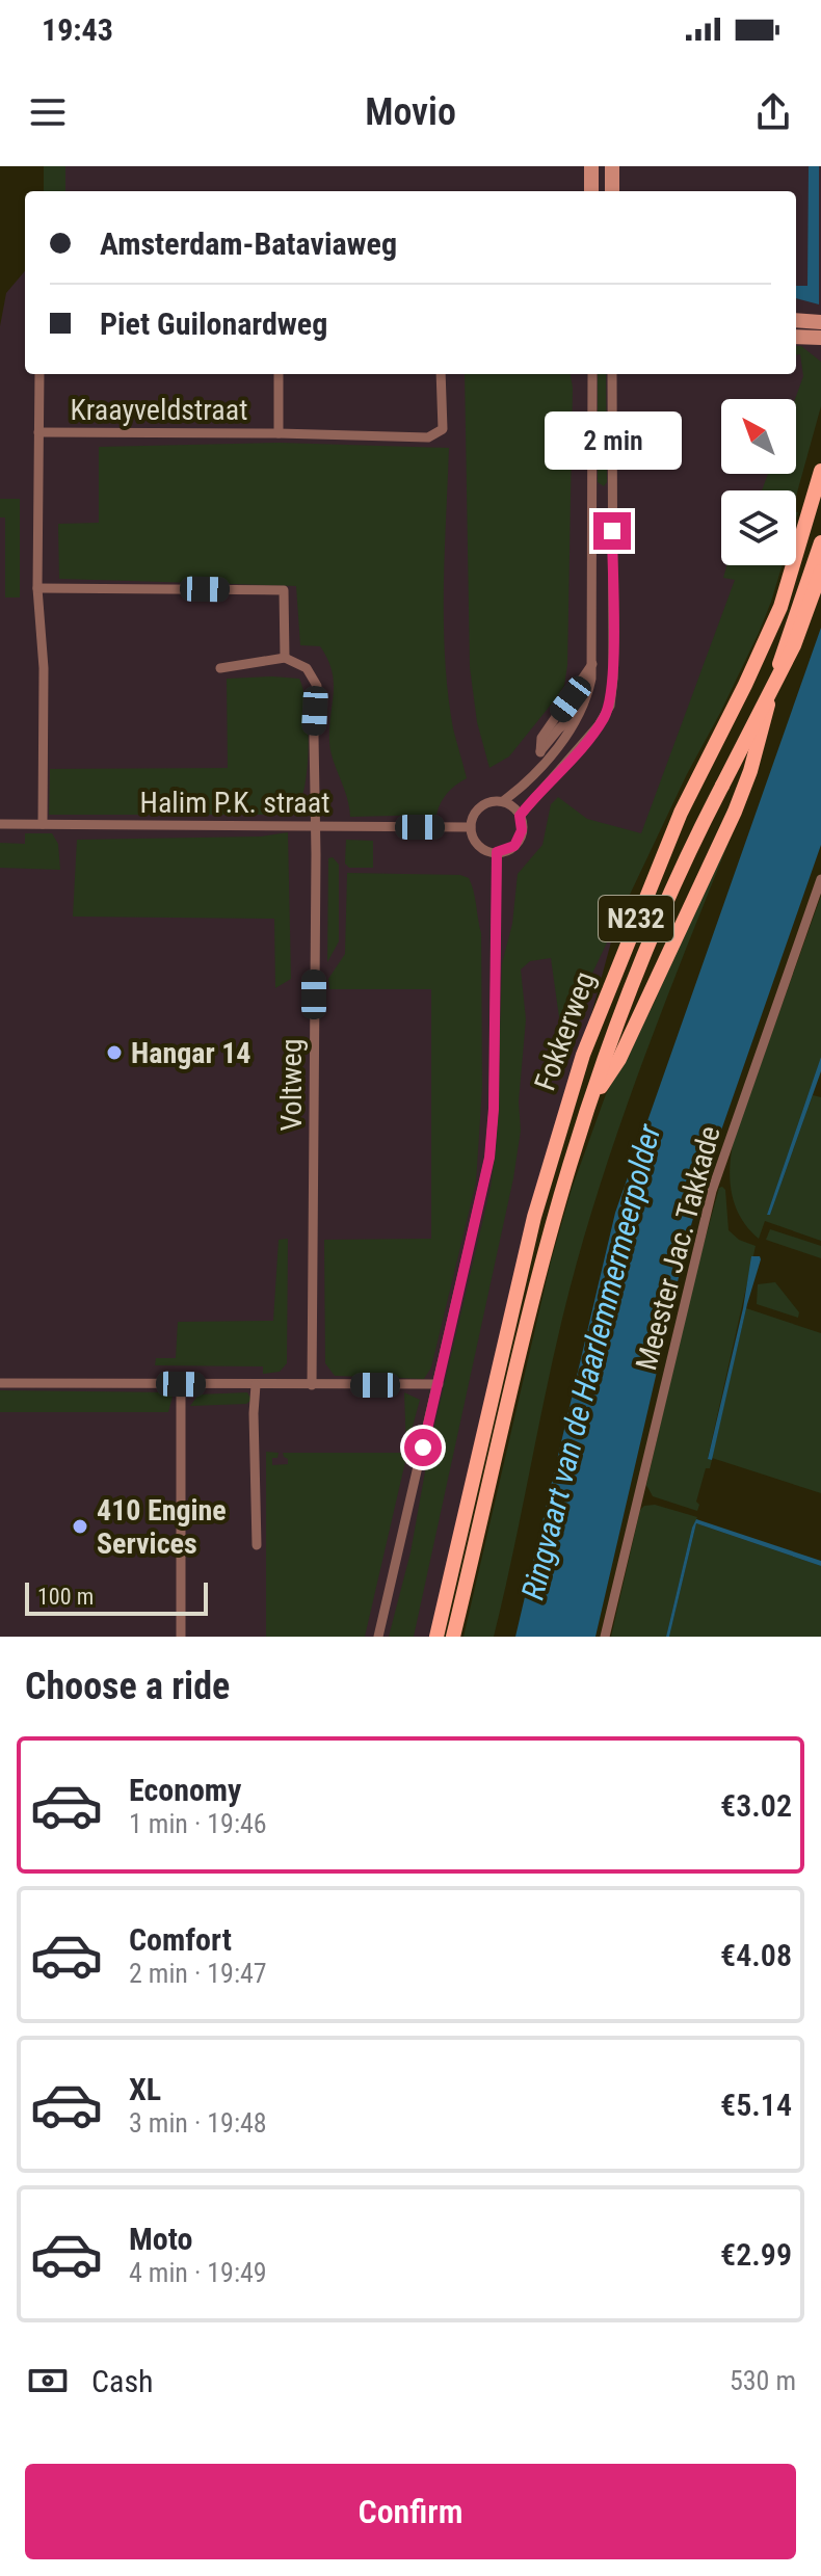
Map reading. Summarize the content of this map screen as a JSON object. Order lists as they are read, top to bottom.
{
  "streets": {
    "main road": ["N232", "Fokkerweg"],
    "street": [
      "Kraayveldstraat",
      "Halim P.K. straat",
      "Voltweg",
      "Meester Jac. Takkade"
    ]
  },
  "crossings": [
    ["Halim P.K. straat", "Voltweg"],
    ["N232", "Fokkerweg"]
  ],
  "water": ["Ringvaart van de Haarlemmermeerpolder"],
  "places": ["Hangar 14", "410 Engine Services"],
  "scale_bar": "100 m",
  "north": "top left",
  "page": {
    "status": "19:43",
    "header": "Movio",
    "banner": ["Amsterdam-Bataviaweg", "Piet Guilonardweg"],
    "bubble": "2 min",
    "scale": "100 m",
    "heading": "Choose a ride",
    "list": [
      {
        "name": "Economy",
        "note": "1 min · 19:46",
        "value": "€3.02"
      },
      {
        "name": "Comfort",
        "note": "2 min · 19:47",
        "value": "€4.08"
      },
      {
        "name": "XL",
        "note": "3 min · 19:48",
        "value": "€5.14"
      },
      {
        "name": "Moto",
        "note": "4 min · 19:49",
        "value": "€2.99"
      }
    ],
    "pay": ["Cash", "530 m"],
    "buttons": "Confirm"
  }
}
